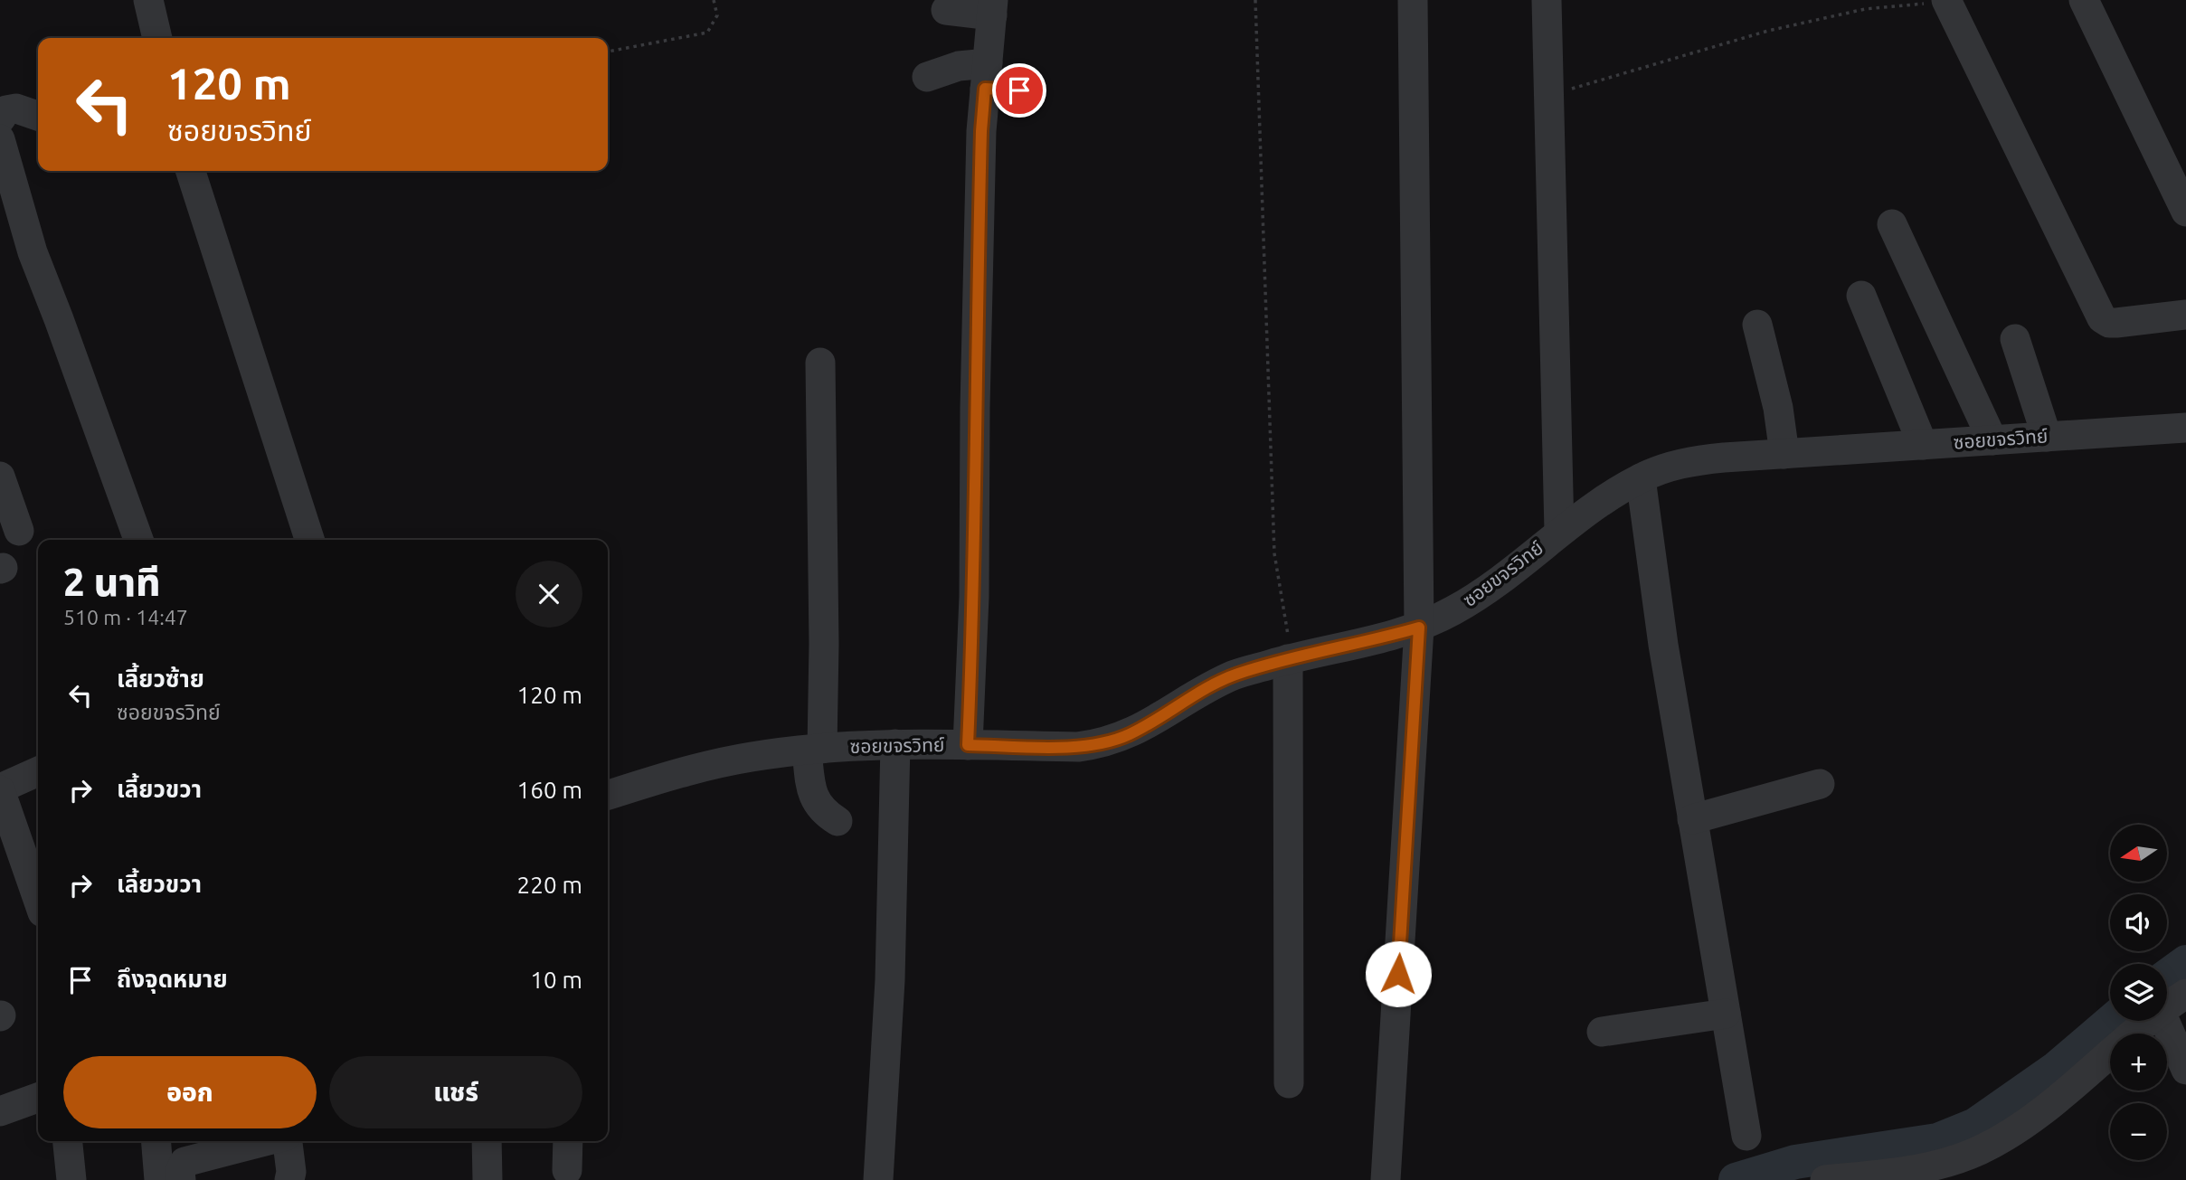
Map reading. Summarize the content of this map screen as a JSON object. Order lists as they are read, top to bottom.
{
  "streets": {
    "street": ["ซอยขจรวิทย์"]
  },
  "north": "left",
  "page": {
    "turn": ["120 m", "ซอยขจรวิทย์"],
    "heading": ["2 นาที", "510 m · 14:47"],
    "list": [
      {
        "name": "เลี้ยวซ้าย",
        "note": "ซอยขจรวิทย์",
        "value": "120 m"
      },
      {
        "name": "เลี้ยวขวา",
        "value": "160 m"
      },
      {
        "name": "เลี้ยวขวา",
        "value": "220 m"
      },
      {
        "name": "ถึงจุดหมาย",
        "value": "10 m"
      }
    ],
    "map_buttons": ["+", "−"],
    "buttons": ["ออก", "แชร์"]
  }
}
